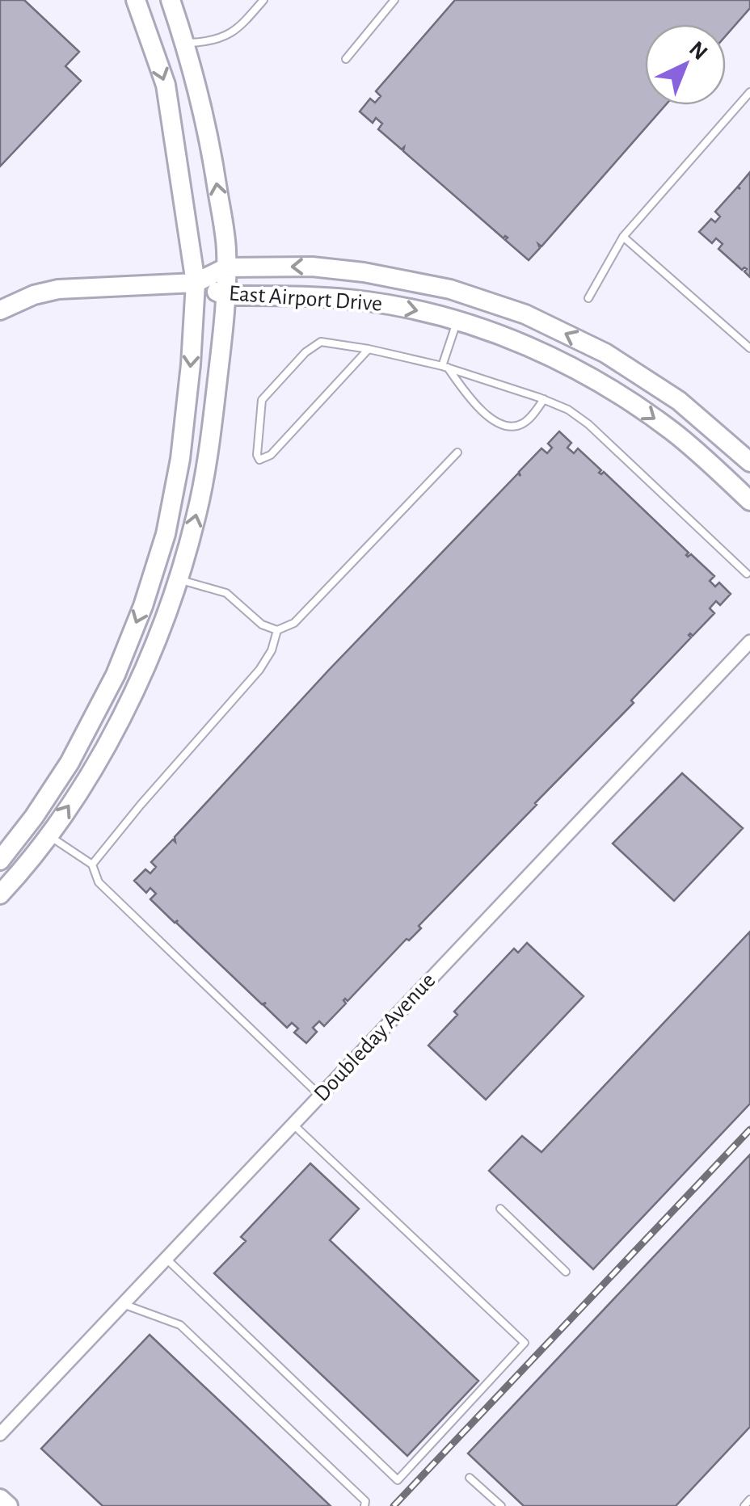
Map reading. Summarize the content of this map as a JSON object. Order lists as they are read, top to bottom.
{
  "streets": {
    "main road": ["East Airport Drive"],
    "street": ["Doubleday Avenue"]
  },
  "north": "top right"
}
